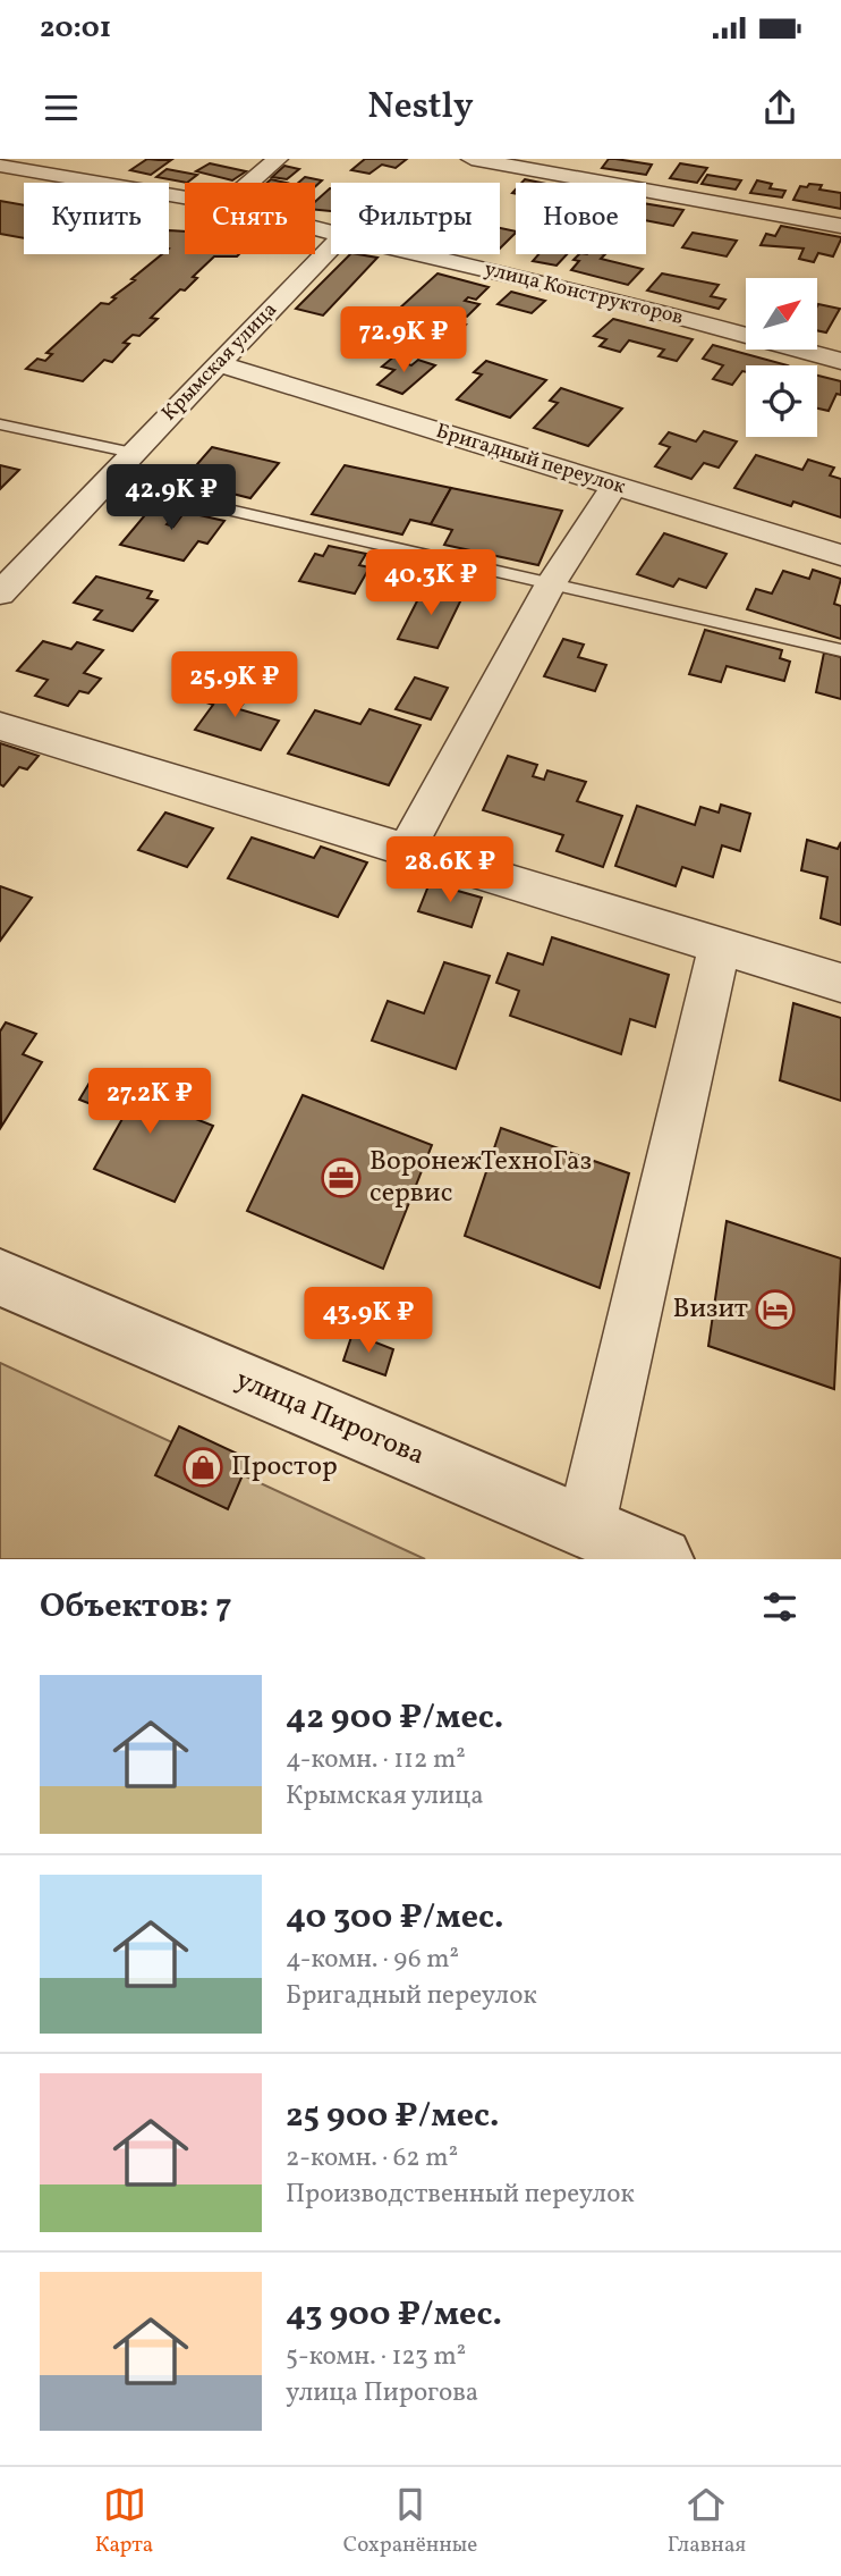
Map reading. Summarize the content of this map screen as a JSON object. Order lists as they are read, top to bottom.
{
  "streets": {
    "street": [
      "улица Конструкторов",
      "Крымская улица",
      "Бригадный переулок",
      "улица Пирогова"
    ]
  },
  "crossings": [
    ["Крымская улица", "Бригадный переулок"]
  ],
  "places": {
    "office": ["ВоронежТехноГаз сервис"],
    "hotel": ["Визит"],
    "shop": ["Простор"]
  },
  "north": "top right",
  "page": {
    "status": "20:01",
    "header": "Nestly",
    "chip": [
      "Купить",
      "Снять",
      "Фильтры",
      "Новое"
    ],
    "price": [
      "72.9K ₽",
      "42.9K ₽",
      "40.3K ₽",
      "25.9K ₽",
      "28.6K ₽",
      "27.2K ₽",
      "43.9K ₽"
    ],
    "heading": "Объектов: 7",
    "list": [
      {
        "name": "42 900 ₽/мес.",
        "note": "4-комн. · 112 m² · Крымская улица"
      },
      {
        "name": "40 300 ₽/мес.",
        "note": "4-комн. · 96 m² · Бригадный переулок"
      },
      {
        "name": "25 900 ₽/мес.",
        "note": "2-комн. · 62 m² · Производственный переулок"
      },
      {
        "name": "43 900 ₽/мес.",
        "note": "5-комн. · 123 m² · улица Пирогова"
      }
    ],
    "tabs": ["Карта", "Сохранённые", "Главная"]
  }
}
